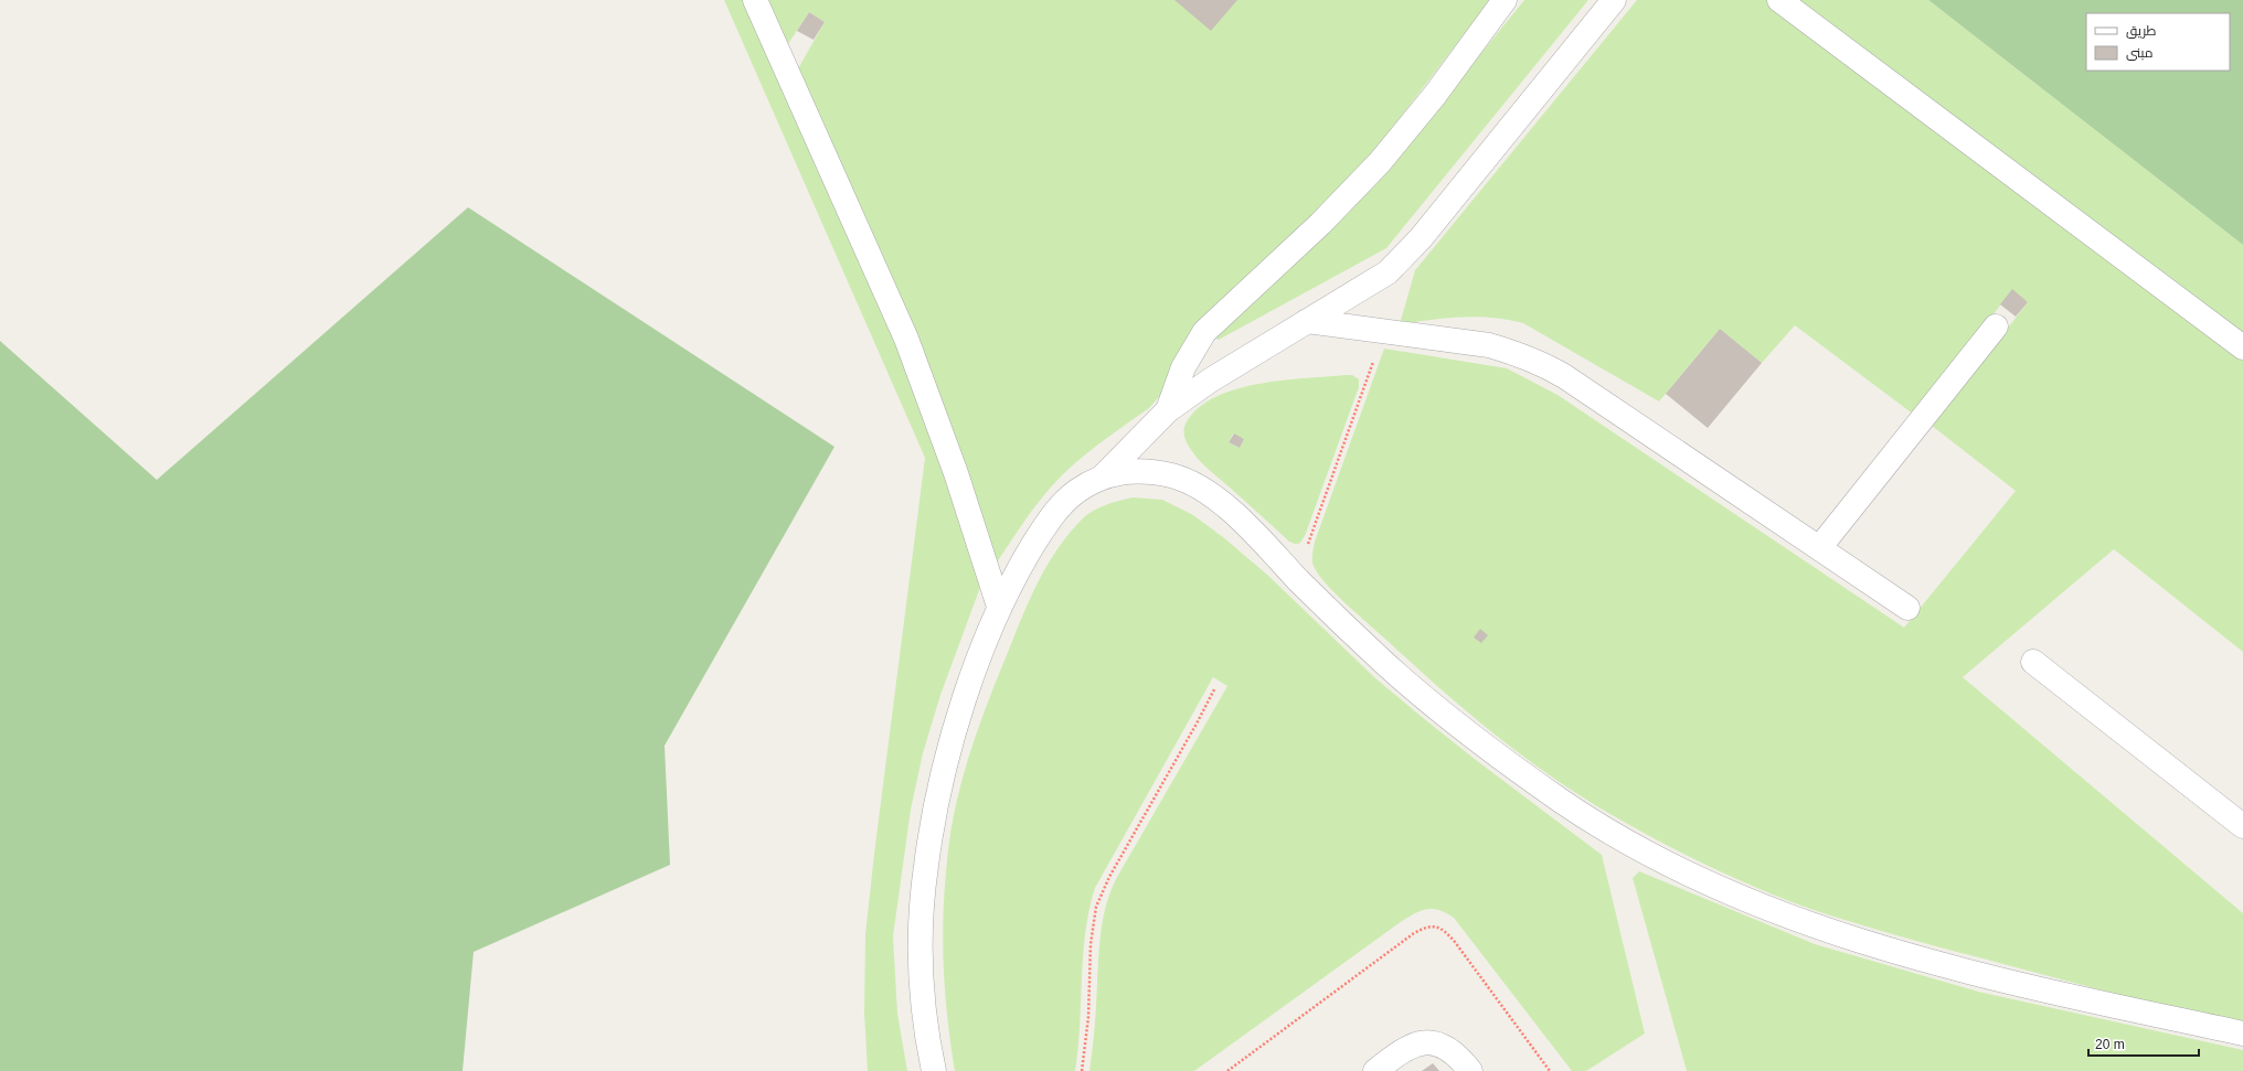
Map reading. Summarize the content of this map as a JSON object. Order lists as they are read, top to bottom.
{
  "legend": ["طريق", "مبنى"],
  "scale_bar": "20 m"
}
